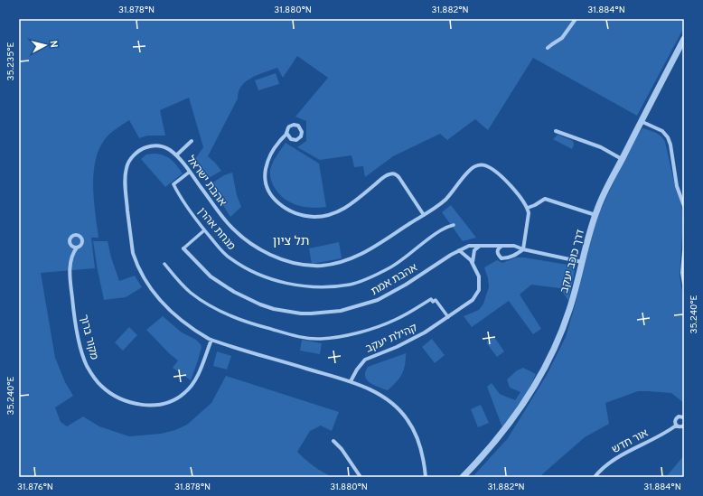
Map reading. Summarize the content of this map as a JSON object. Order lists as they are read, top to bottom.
{
  "streets": {
    "street": [
      "אהבת ישראל",
      "מנחת אהרן",
      "דרך כוכב יעקב",
      "אהבת אמת",
      "מקור ברוך",
      "קהילת יעקב",
      "אור חדש"
    ]
  },
  "crossings": [
    ["אהבת ישראל", "מנחת אהרן"],
    ["אהבת ישראל", "מקור ברוך"],
    ["אהבת ישראל", "קהילת יעקב"],
    ["דרך כוכב יעקב", "אהבת אמת"]
  ],
  "districts": ["תל ציון"],
  "north": "right",
  "coordinates": [
    "31.878°N",
    "31.880°N",
    "31.882°N",
    "31.884°N",
    "35.235°E",
    "35.240°E",
    "31.876°N"
  ]
}
